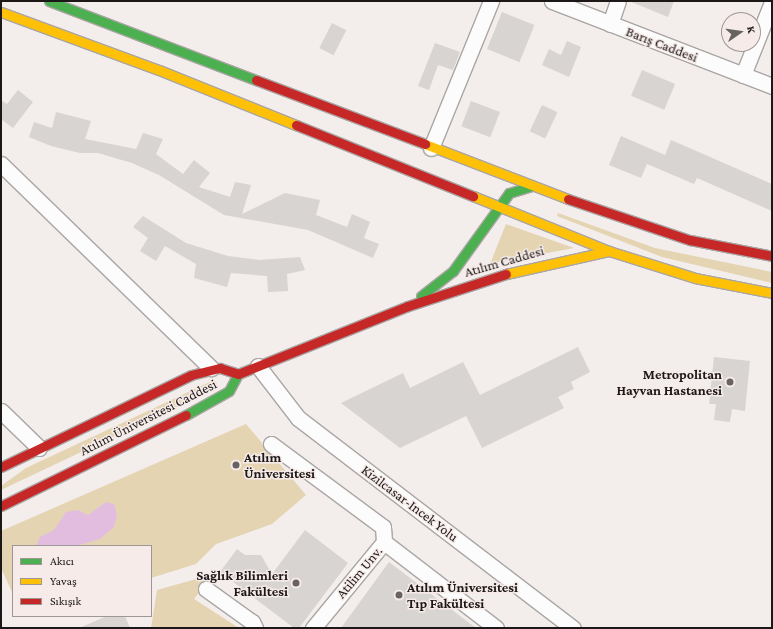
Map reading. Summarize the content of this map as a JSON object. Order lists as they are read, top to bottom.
{
  "streets": {
    "main road": ["Atılım Caddesi", "Atılım Üniversitesi Caddesi"],
    "street": ["Barış Caddesi", "Kizilcasar-Incek Yolu", "Atilim Unv."]
  },
  "crossings": [
    ["Atılım Caddesi", "Atılım Üniversitesi Caddesi"],
    ["Atılım Caddesi", "Kizilcasar-Incek Yolu"]
  ],
  "places": [
    "Metropolitan Hayvan Hastanesi",
    "Atılım Üniversitesi",
    "Sağlık Bilimleri Fakültesi",
    "Atılım Üniversitesi Tıp Fakültesi"
  ],
  "legend": ["Akıcı", "Yavaş", "Sıkışık"],
  "north": "right"
}
